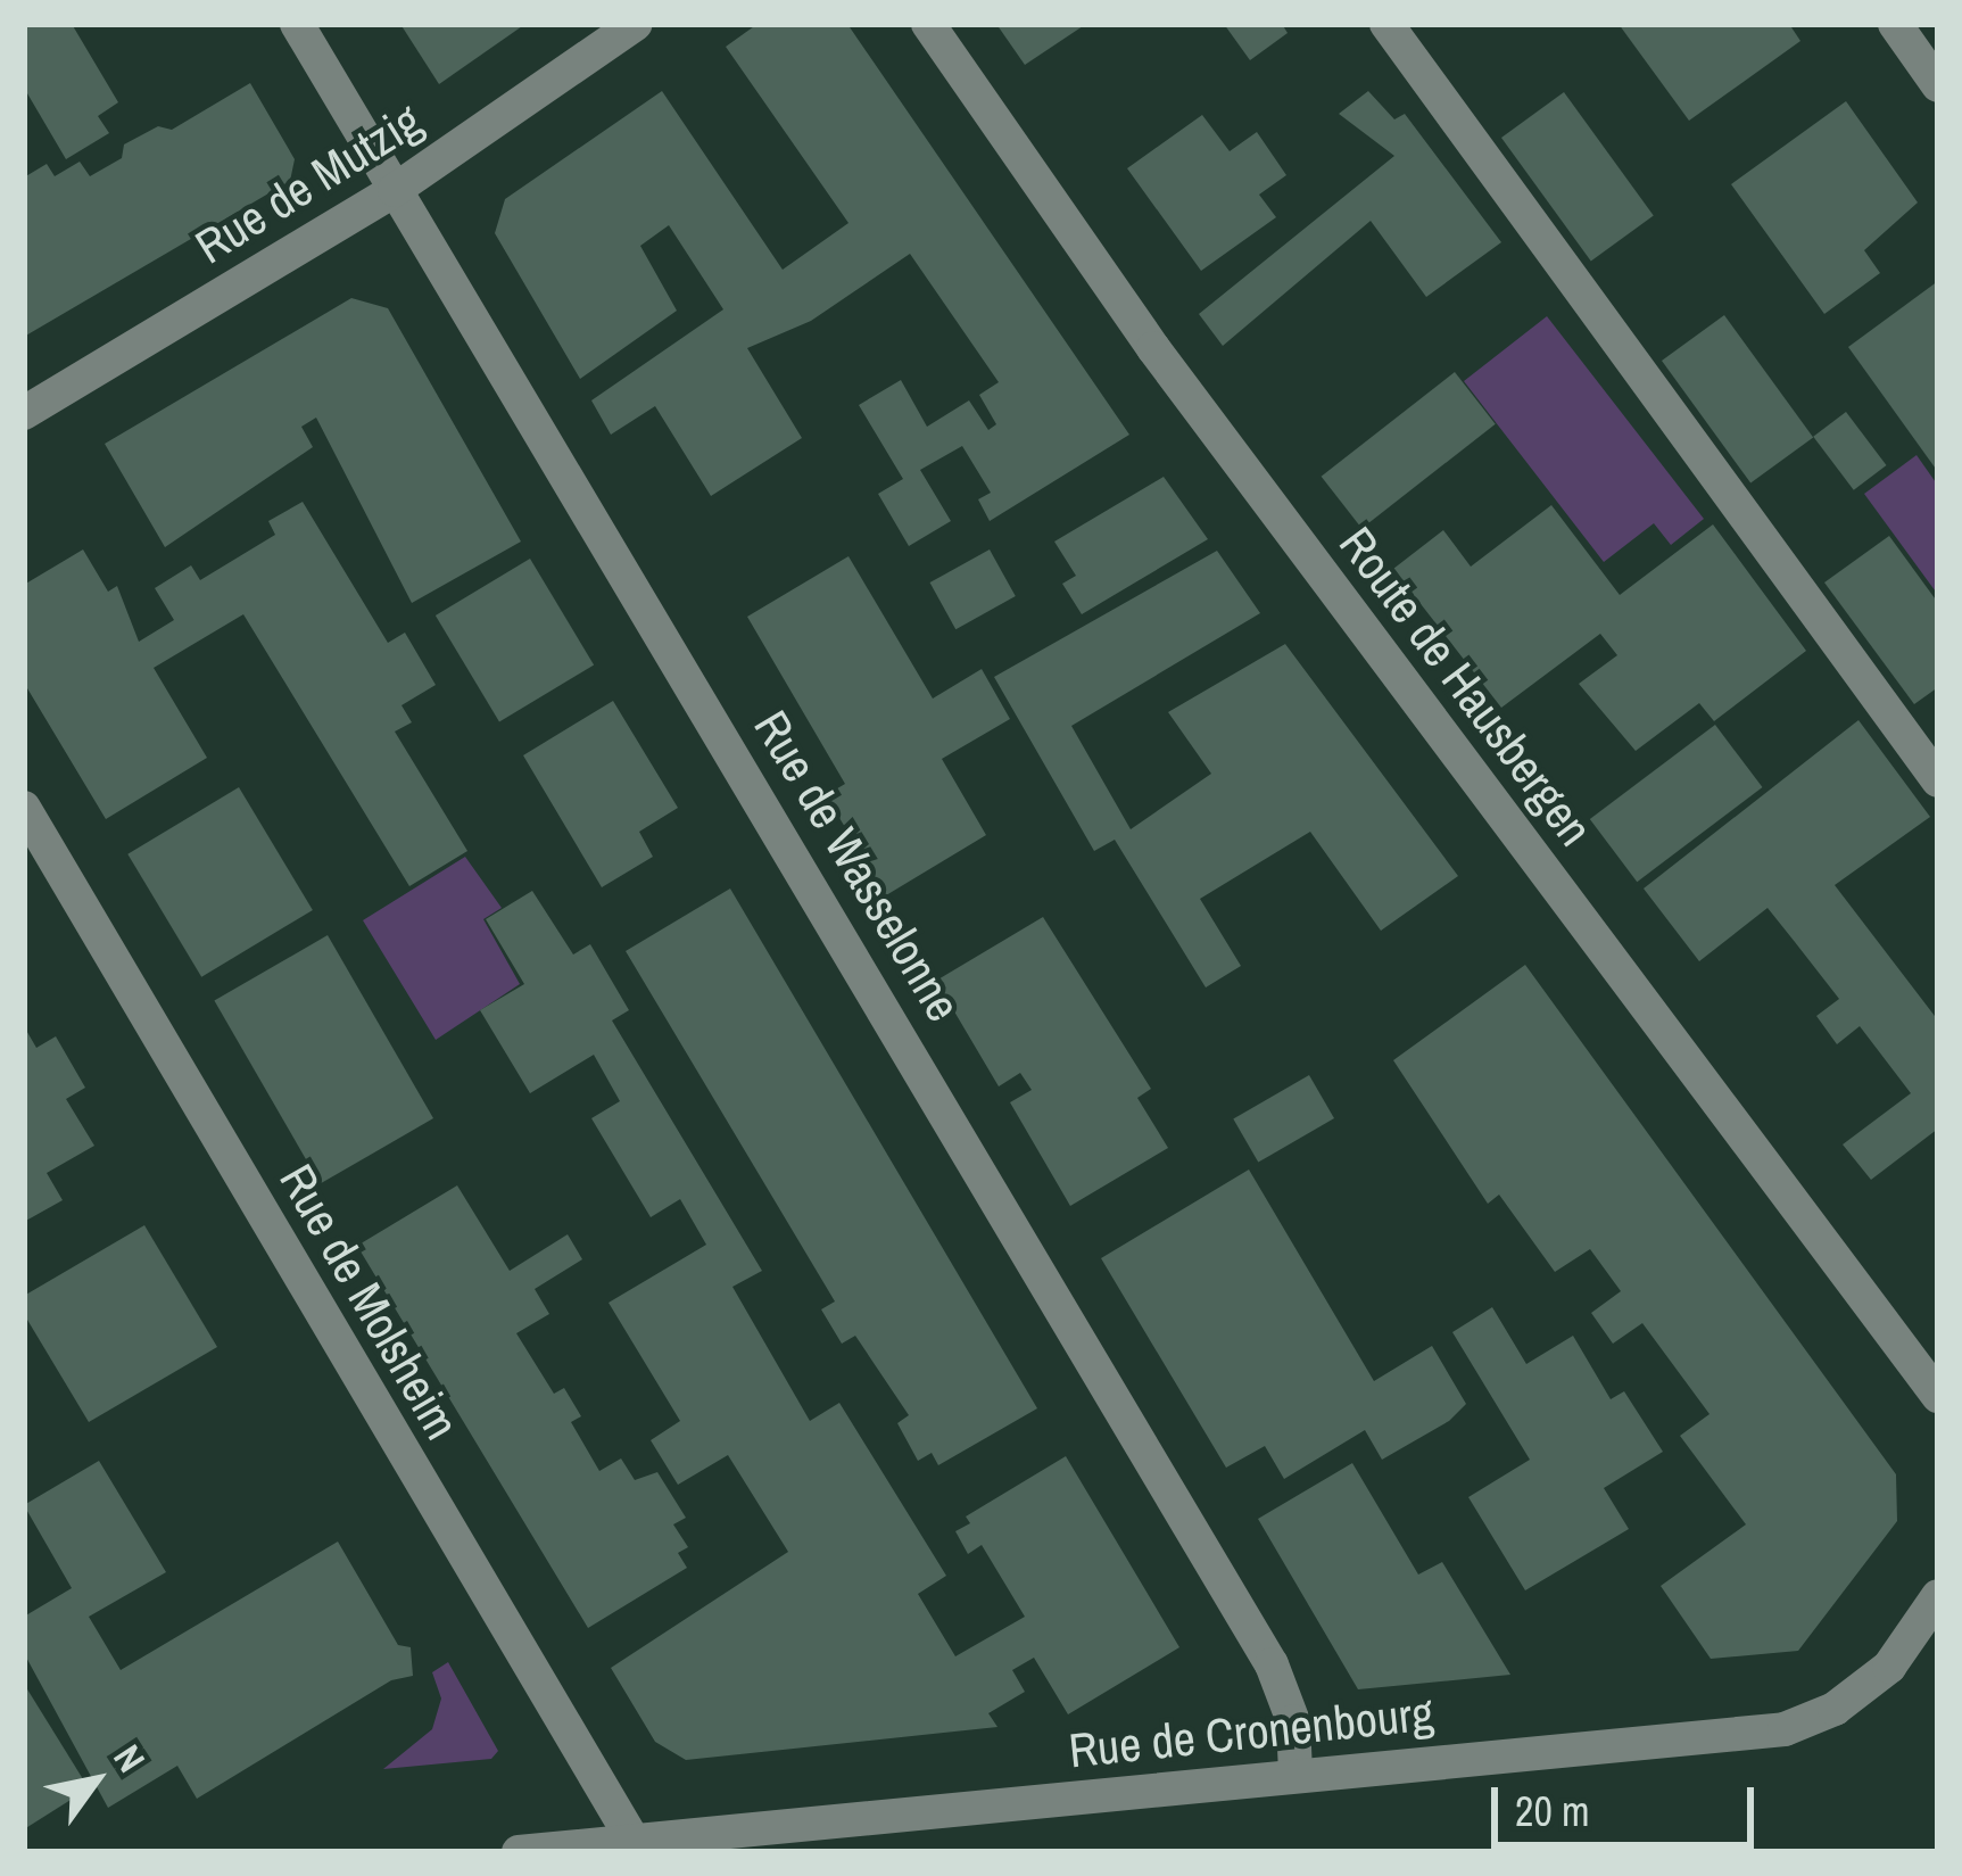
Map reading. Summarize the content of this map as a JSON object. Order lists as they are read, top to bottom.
{
  "streets": {
    "street": [
      "Rue de Mutzig",
      "Route de Hausbergen",
      "Rue de Wasselonne",
      "Rue de Molsheim",
      "Rue de Cronenbourg"
    ]
  },
  "crossings": [
    ["Rue de Mutzig", "Rue de Wasselonne"],
    ["Rue de Wasselonne", "Rue de Cronenbourg"],
    ["Rue de Molsheim", "Rue de Cronenbourg"]
  ],
  "scale_bar": "20 m",
  "north": "top right"
}
